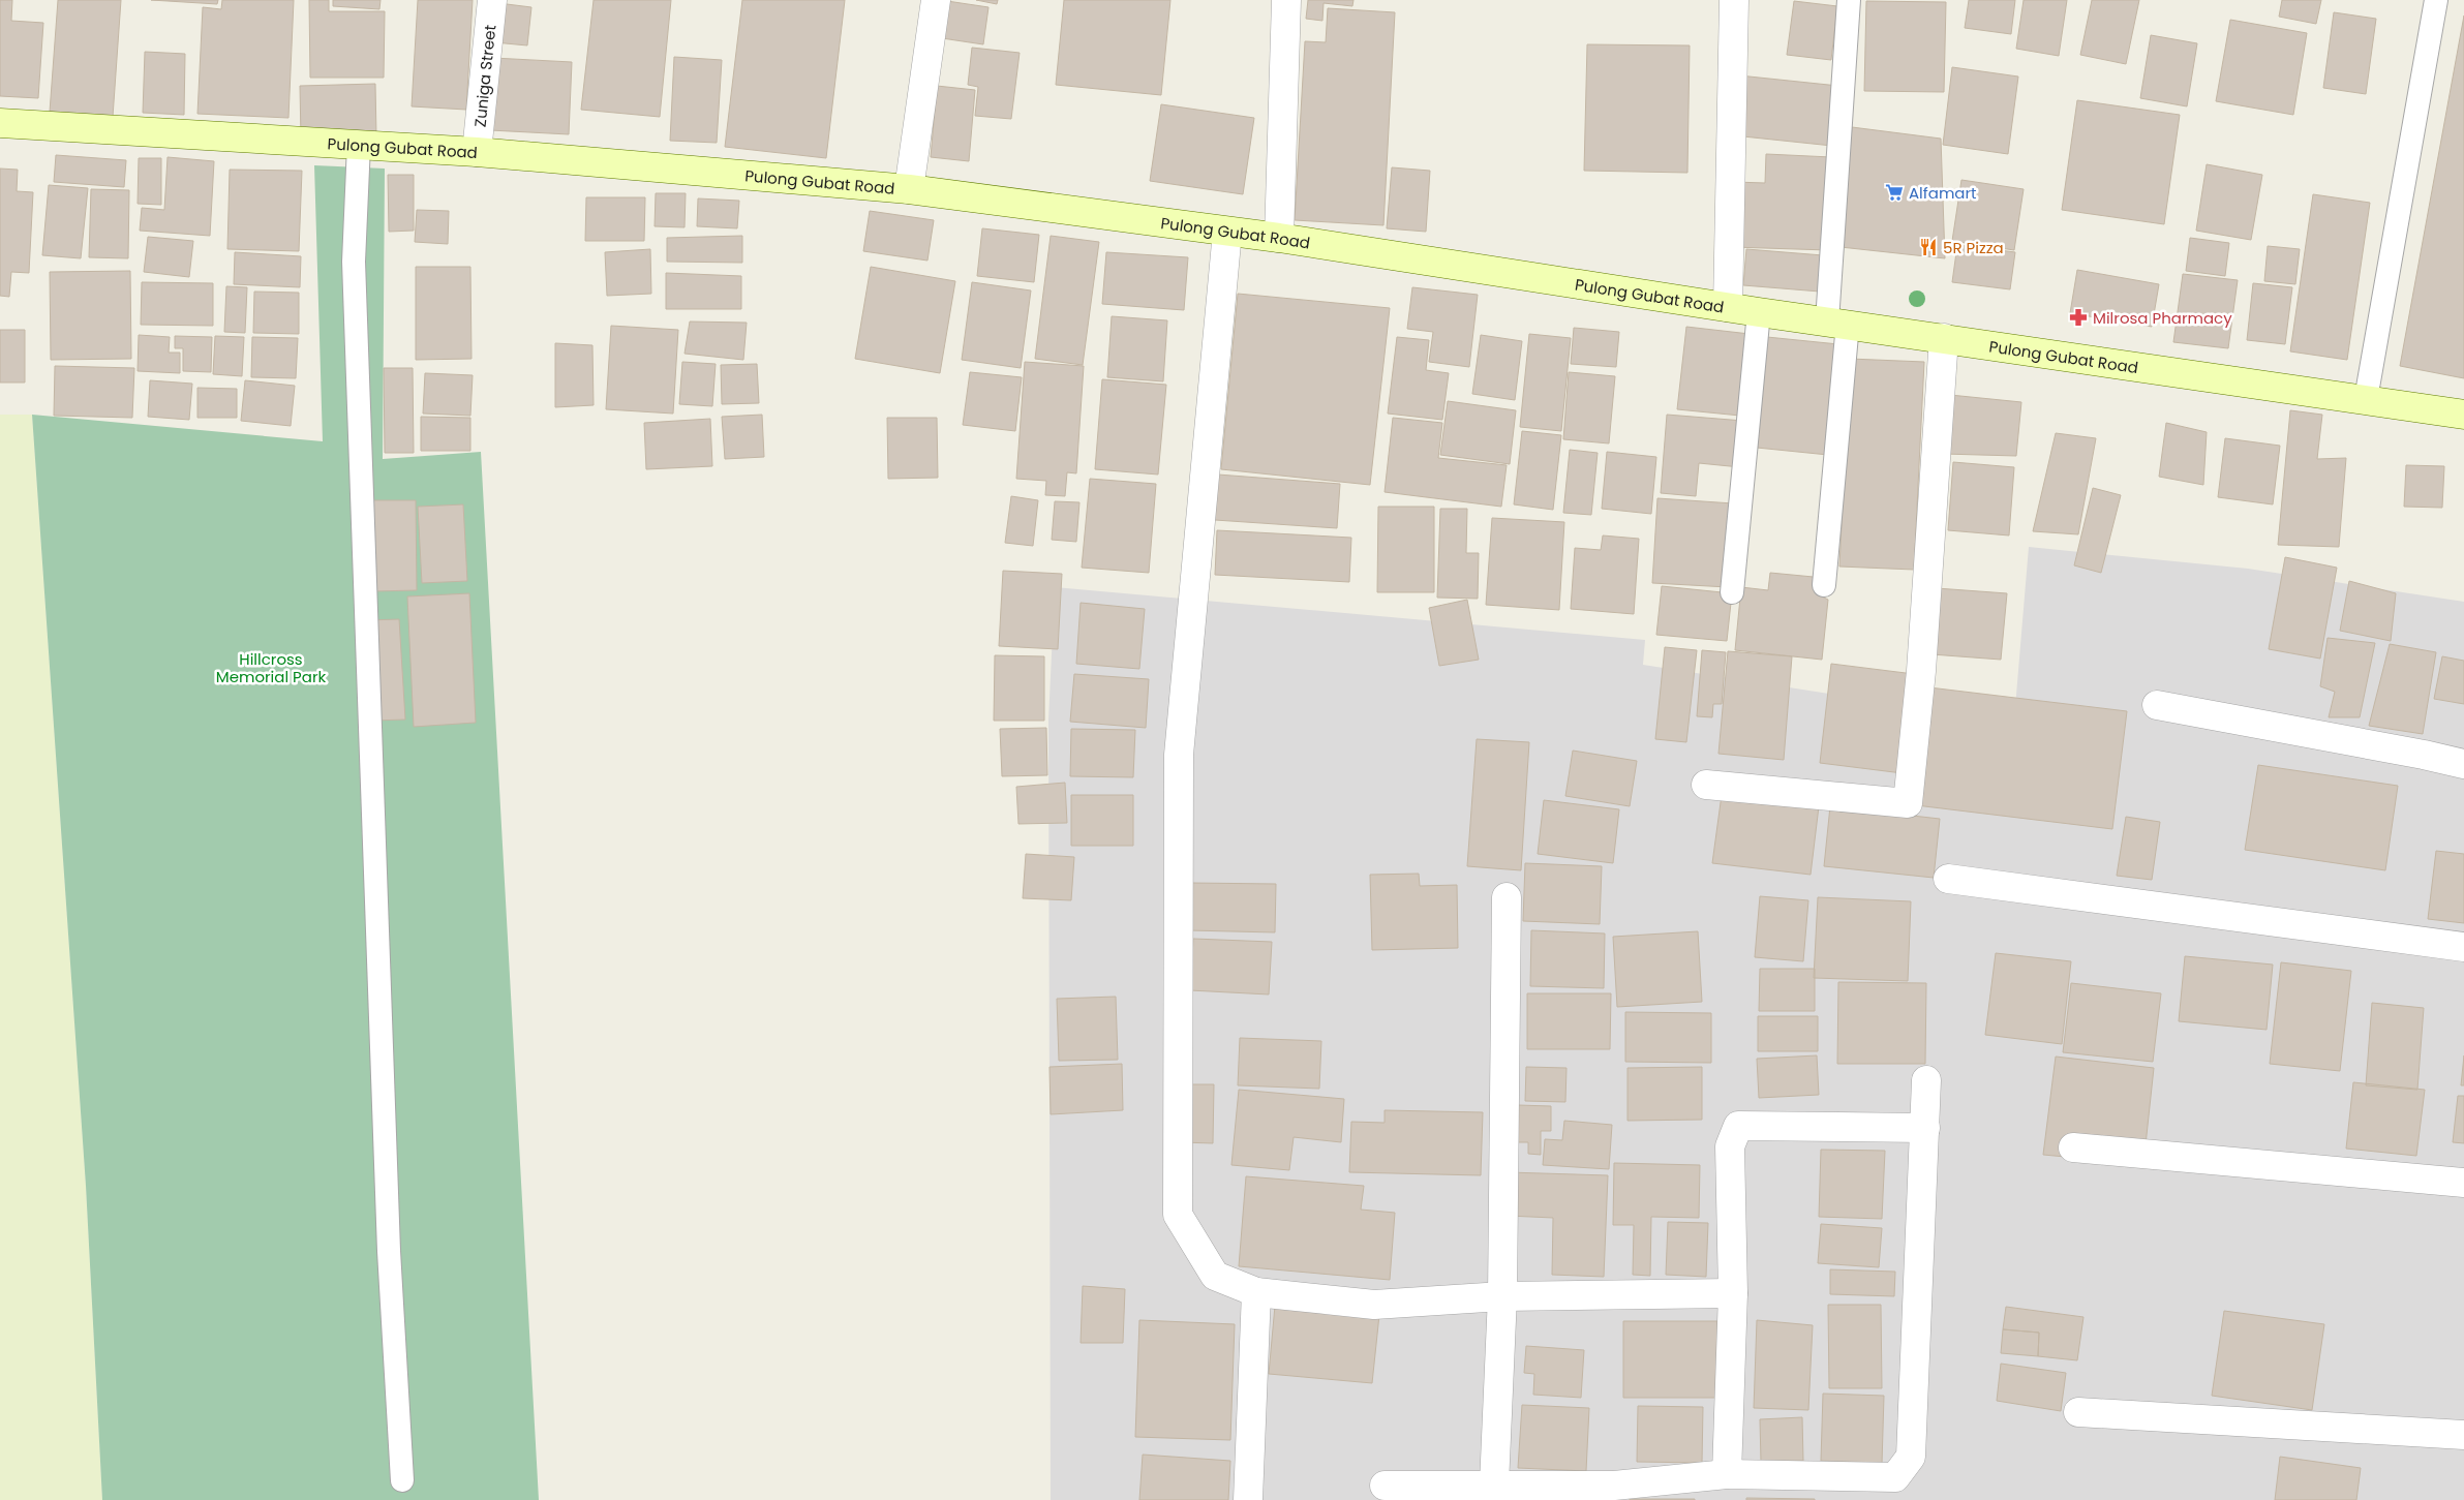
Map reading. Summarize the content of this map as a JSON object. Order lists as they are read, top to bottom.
{
  "streets": {
    "main road": ["Pulong Gubat Road"],
    "street": ["Zuniga Street"]
  },
  "crossings": [
    ["Zuniga Street", "Pulong Gubat Road"]
  ],
  "parks": ["Hillcross Memorial Park"],
  "places": {
    "supermarket": ["Alfamart"],
    "restaurant": ["5R Pizza"],
    "pharmacy": ["Milrosa Pharmacy"]
  }
}
